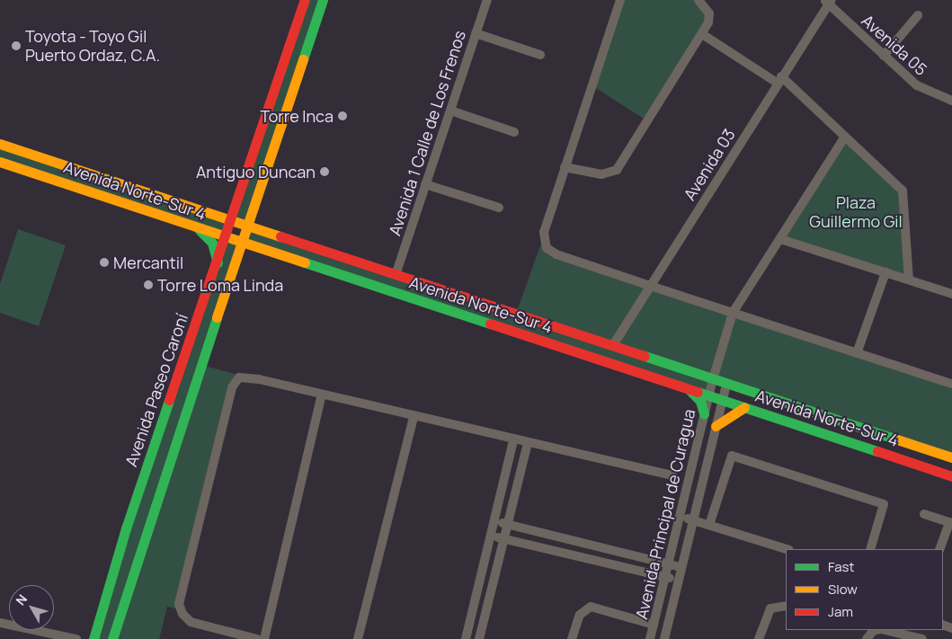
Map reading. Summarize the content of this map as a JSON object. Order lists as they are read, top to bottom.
{
  "streets": {
    "main road": ["Avenida Norte-Sur 4", "Avenida Paseo Caroní"],
    "street": [
      "Avenida 05",
      "Avenida 1 Calle de Los Frenos",
      "Avenida 03",
      "Avenida Principal de Curagua"
    ]
  },
  "crossings": [
    ["Avenida 05", "Avenida 03"],
    ["Avenida 1 Calle de Los Frenos", "Avenida Norte-Sur 4"],
    ["Avenida 03", "Avenida Norte-Sur 4"],
    ["Avenida Norte-Sur 4", "Avenida Paseo Caroní"],
    ["Avenida Norte-Sur 4", "Avenida Principal de Curagua"]
  ],
  "parks": ["Plaza Guillermo Gil"],
  "places": [
    "Toyota - Toyo Gil Puerto Ordaz, C.A.",
    "Torre Inca",
    "Antiguo Duncan",
    "Mercantil",
    "Torre Loma Linda"
  ],
  "legend": ["Fast", "Slow", "Jam"],
  "north": "top left"
}
